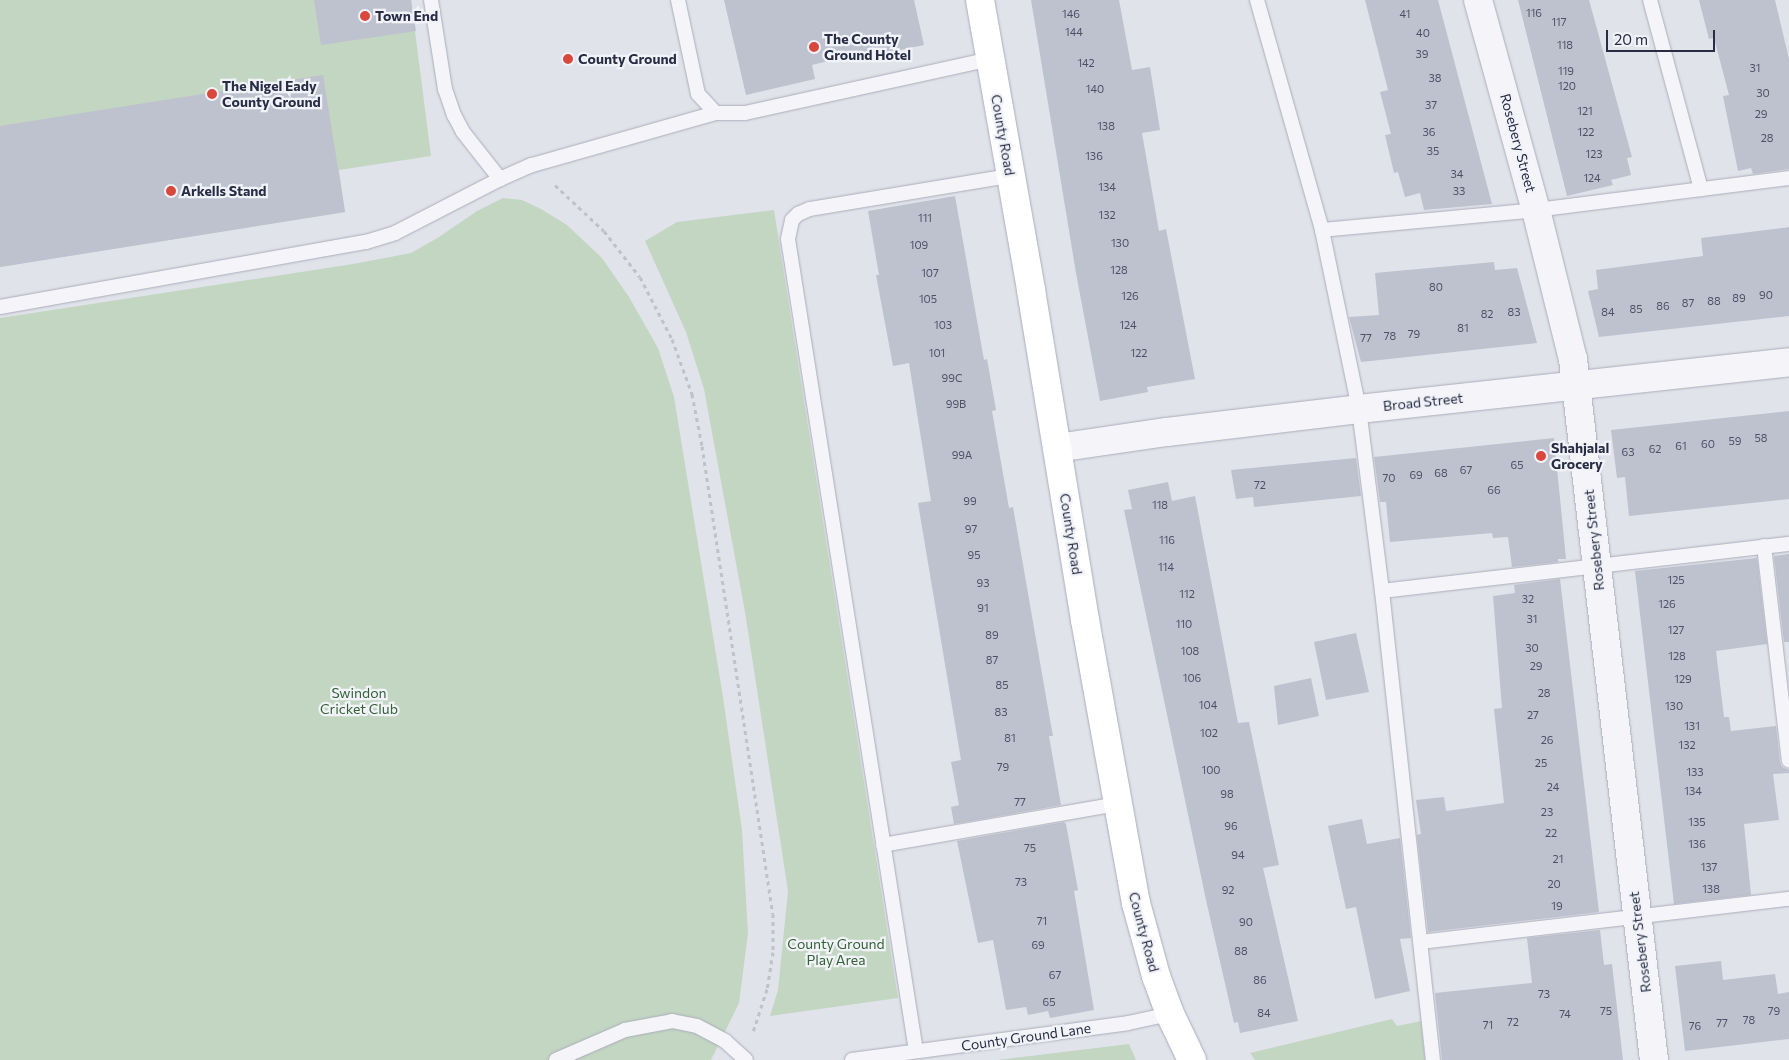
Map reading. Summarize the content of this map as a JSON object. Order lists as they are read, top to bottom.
{
  "streets": {
    "main road": ["County Road"],
    "street": ["Rosebery Street", "Broad Street"],
    "lane": ["County Ground Lane"]
  },
  "crossings": [
    ["County Road", "Broad Street"],
    ["County Road", "County Ground Lane"],
    ["Rosebery Street", "Broad Street"]
  ],
  "parks": ["Swindon Cricket Club", "County Ground Play Area"],
  "places": [
    "Town End",
    "The County Ground Hotel",
    "County Ground",
    "The Nigel Eady County Ground",
    "Arkells Stand",
    "Shahjalal Grocery"
  ],
  "house_numbers": [
    "116",
    "146",
    "41",
    "117",
    "144",
    "40",
    "118",
    "39",
    "142",
    "31",
    "119",
    "38",
    "120",
    "140",
    "30",
    "37",
    "121",
    "29",
    "138",
    "36",
    "122",
    "28",
    "35",
    "123",
    "136",
    "34",
    "124",
    "134",
    "33",
    "132",
    "111",
    "130",
    "109",
    "128",
    "107",
    "80",
    "90",
    "126",
    "89",
    "105",
    "88",
    "87",
    "86",
    "85",
    "83",
    "84",
    "82",
    "103",
    "124",
    "81",
    "79",
    "78",
    "77",
    "101",
    "122",
    "99C",
    "99B",
    "58",
    "59",
    "60",
    "61",
    "62",
    "63",
    "99A",
    "65",
    "67",
    "68",
    "69",
    "70",
    "72",
    "66",
    "99",
    "118",
    "97",
    "116",
    "95",
    "114",
    "125",
    "93",
    "112",
    "32",
    "126",
    "91",
    "31",
    "110",
    "127",
    "89",
    "30",
    "108",
    "128",
    "87",
    "29",
    "106",
    "129",
    "85",
    "28",
    "104",
    "130",
    "83",
    "27",
    "131",
    "102",
    "81",
    "26",
    "132",
    "25",
    "79",
    "100",
    "133",
    "24",
    "134",
    "98",
    "77",
    "23",
    "135",
    "96",
    "22",
    "136",
    "75",
    "94",
    "21",
    "137",
    "73",
    "20",
    "138",
    "92",
    "19",
    "71",
    "90",
    "69",
    "88",
    "67",
    "86",
    "73",
    "65",
    "75",
    "79",
    "84",
    "74",
    "78",
    "72",
    "77",
    "71",
    "76"
  ],
  "scale_bar": "20 m"
}
